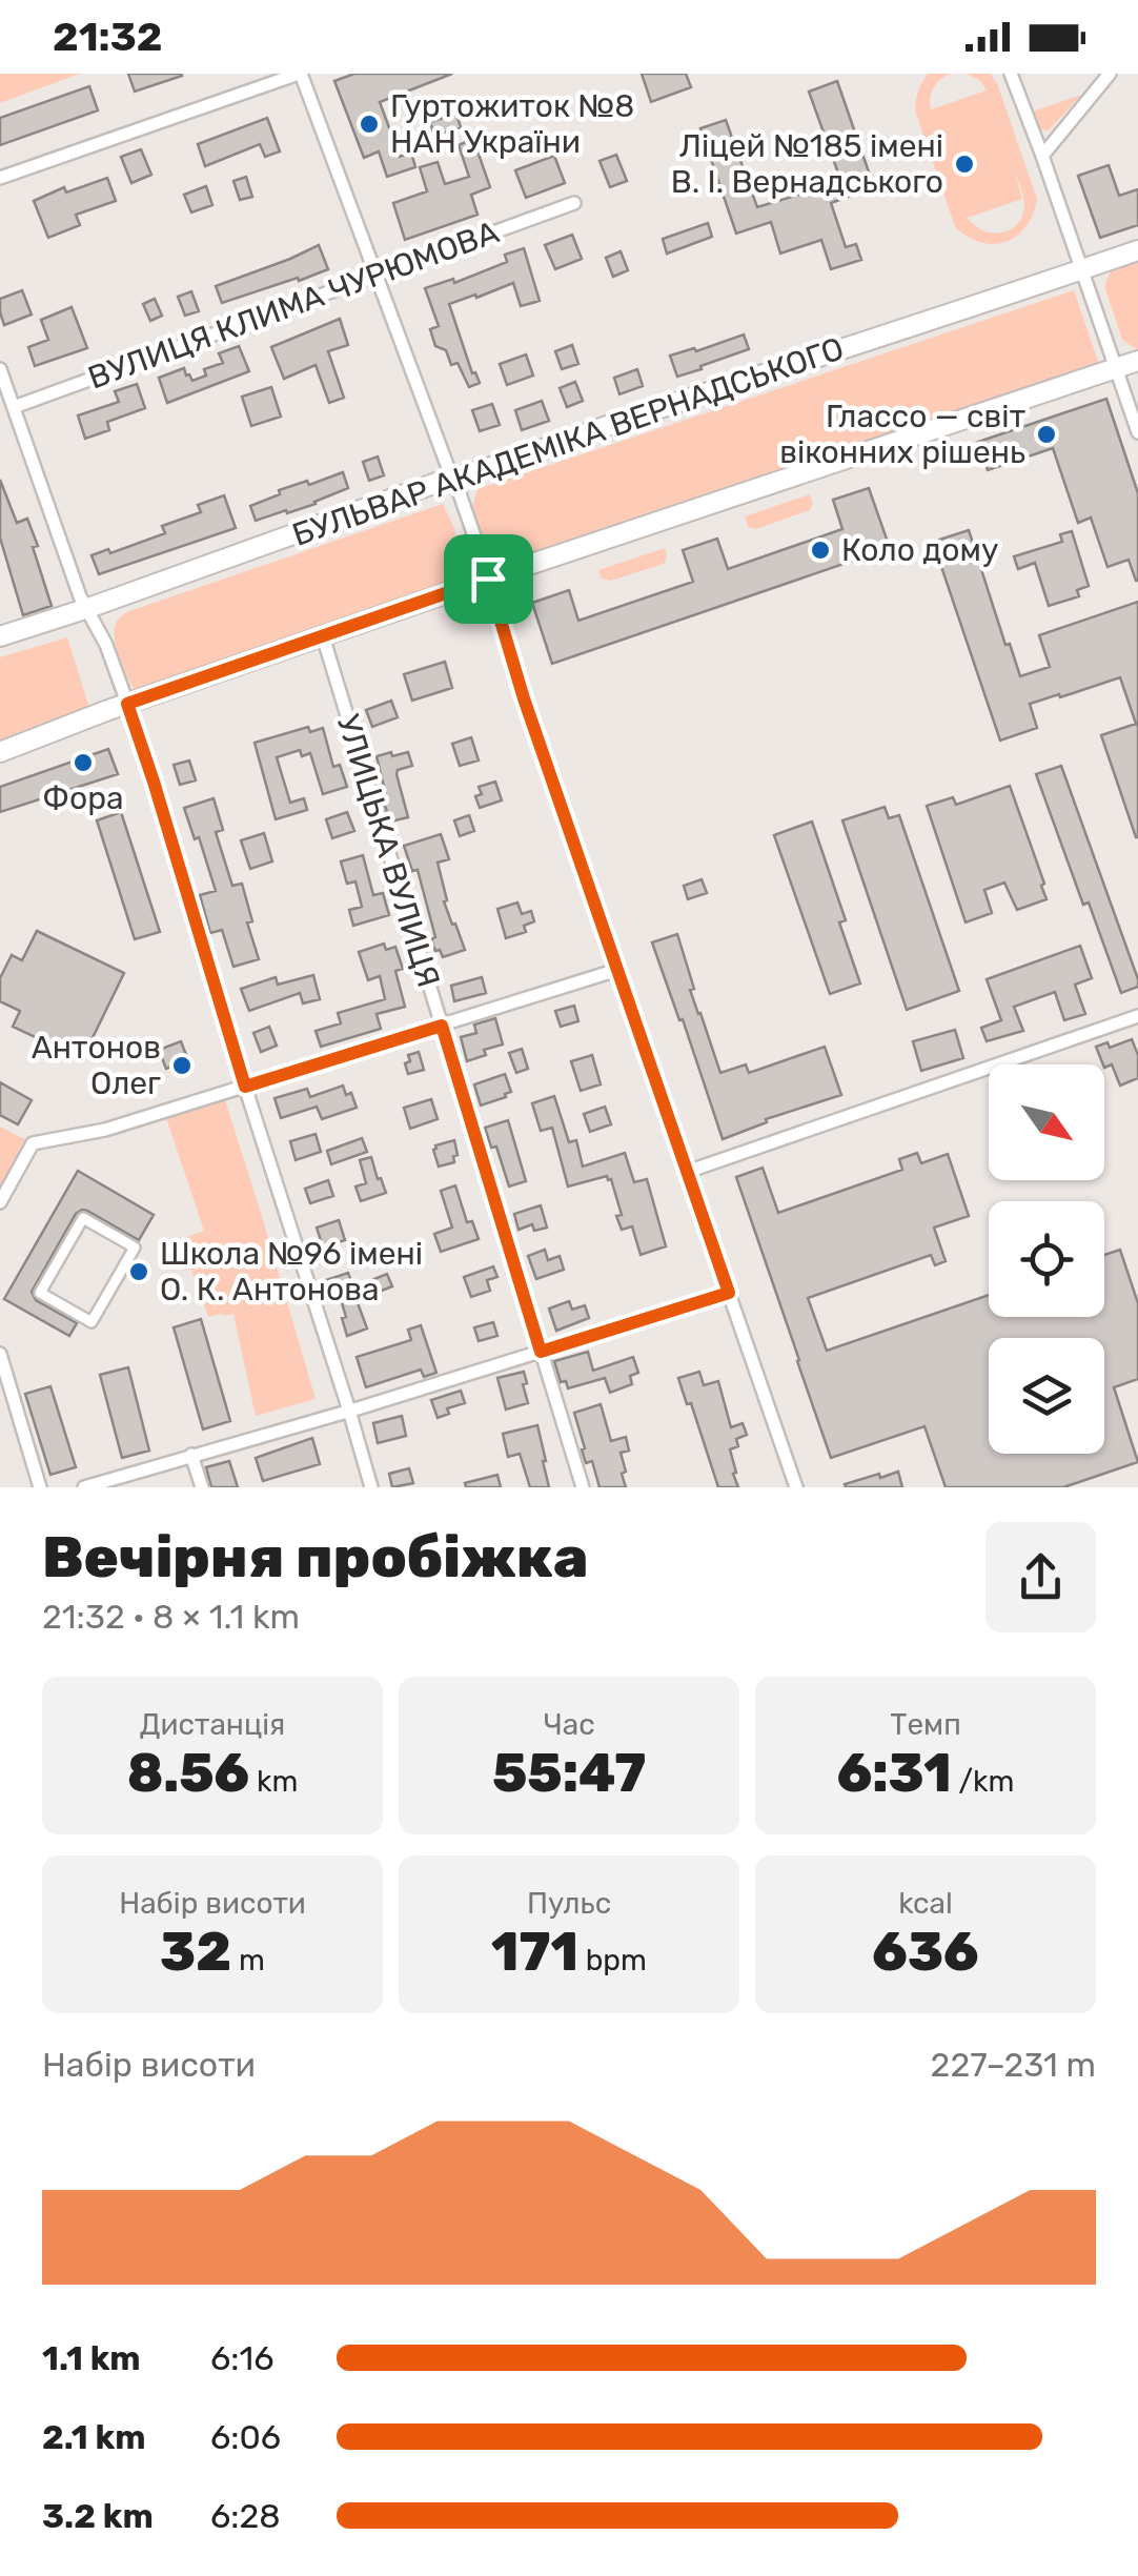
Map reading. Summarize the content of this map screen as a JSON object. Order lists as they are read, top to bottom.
{
  "streets": {
    "main road": ["БУЛЬВАР АКАДЕМІКА ВЕРНАДСЬКОГО"],
    "street": ["ВУЛИЦЯ КЛИМА ЧУРЮМОВА", "УЛИЦЬКА ВУЛИЦЯ"]
  },
  "places": [
    "Гуртожиток №8 НАН України",
    "Ліцей №185 імені В. І. Вернадського",
    "Глассо — світ віконних рішень",
    "Коло дому",
    "Фора",
    "Антонов Олег",
    "Школа №96 імені О. К. Антонова"
  ],
  "north": "bottom right",
  "page": {
    "status": "21:32",
    "heading": ["Вечірня пробіжка", "21:32 · 8 × 1.1 km"],
    "stats": [
      ["Дистанція", "8.56 km"],
      ["Час", "55:47"],
      ["Темп", "6:31 /km"],
      ["Набір висоти", "32 m"],
      ["Пульс", "171 bpm"],
      ["kcal", "636"]
    ],
    "chart": ["Набір висоти", "227–231 m"],
    "list": [
      {
        "name": "1.1 km",
        "note": "6:16"
      },
      {
        "name": "2.1 km",
        "note": "6:06"
      },
      {
        "name": "3.2 km",
        "note": "6:28"
      }
    ]
  }
}
